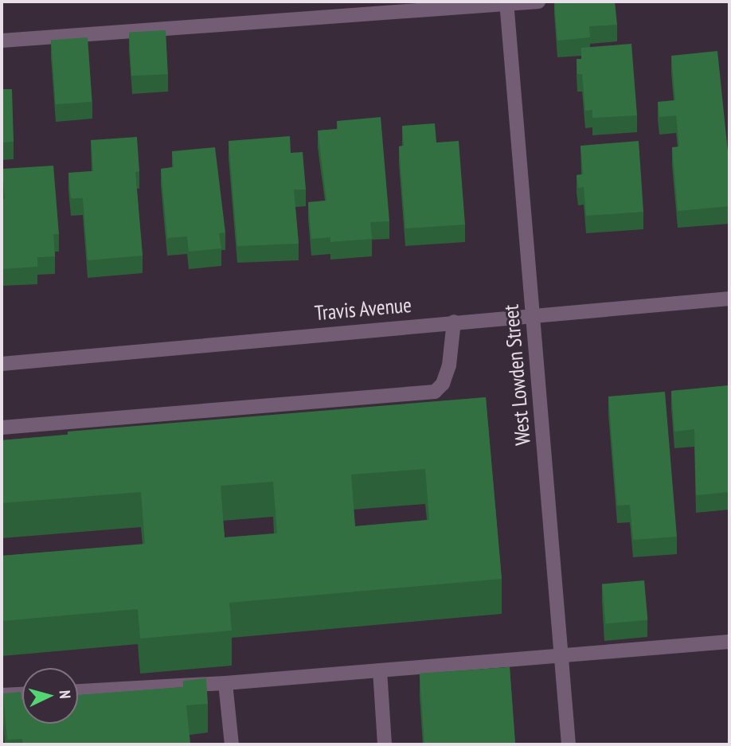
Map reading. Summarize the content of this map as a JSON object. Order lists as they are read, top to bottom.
{
  "streets": {
    "street": ["Travis Avenue", "West Lowden Street"]
  },
  "crossings": [
    ["Travis Avenue", "West Lowden Street"]
  ],
  "north": "right"
}
